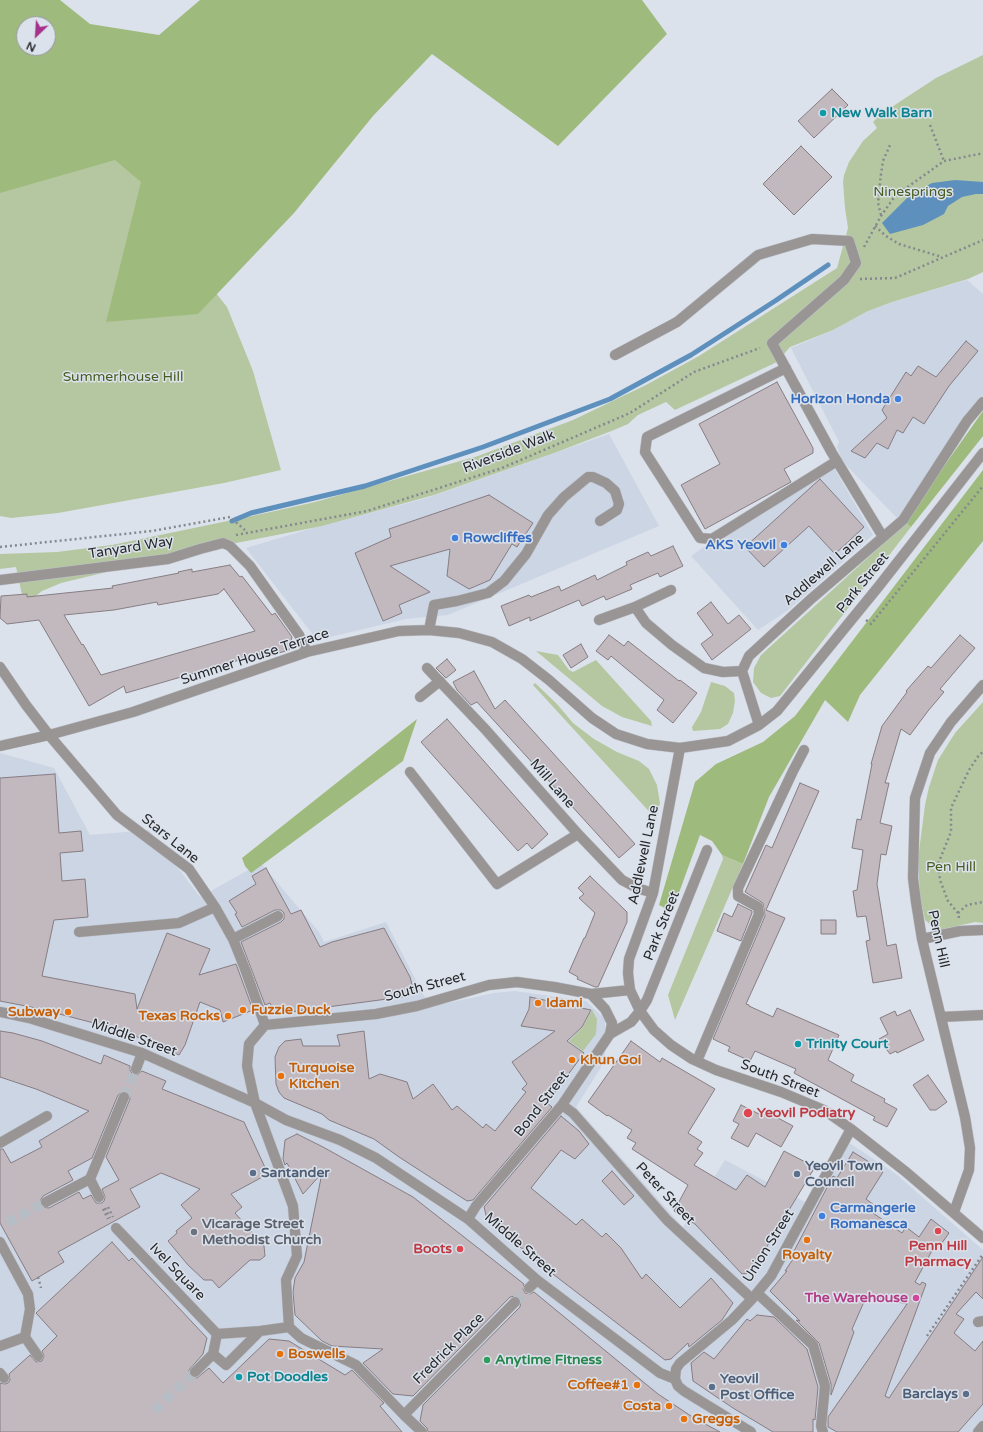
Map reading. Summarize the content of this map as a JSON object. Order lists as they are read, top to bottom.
{
  "streets": {
    "street": [
      "Tanyard Way",
      "Addlewell Lane",
      "Park Street",
      "Summer House Terrace",
      "Mill Lane",
      "Stars Lane",
      "Penn Hill",
      "South Street",
      "Middle Street",
      "Bond Street",
      "Peter Street",
      "Union Street",
      "Ivel Square",
      "Fredrick Place"
    ],
    "path": ["Riverside Walk"]
  },
  "crossings": [
    ["Riverside Walk", "Addlewell Lane"],
    ["Tanyard Way", "Summer House Terrace"],
    ["Addlewell Lane", "Park Street"],
    ["Addlewell Lane", "Summer House Terrace"],
    ["Addlewell Lane", "Mill Lane"],
    ["Addlewell Lane", "South Street"],
    ["Addlewell Lane", "Bond Street"],
    ["Park Street", "Summer House Terrace"],
    ["Park Street", "South Street"],
    ["Park Street", "Bond Street"],
    ["Summer House Terrace", "Stars Lane"],
    ["Stars Lane", "South Street"],
    ["Penn Hill", "South Street"],
    ["South Street", "Bond Street"],
    ["South Street", "Union Street"],
    ["Middle Street", "Bond Street"],
    ["Middle Street", "Union Street"],
    ["Bond Street", "Peter Street"],
    ["Peter Street", "Union Street"]
  ],
  "parks": ["Ninesprings", "Summerhouse Hill", "Pen Hill"],
  "places": [
    "New Walk Barn",
    "Horizon Honda",
    "Rowcliffes",
    "AKS Yeovil",
    "Idami",
    "Fuzzie Duck",
    "Subway",
    "Texas Rocks",
    "Trinity Court",
    "Khun Goi",
    "Turquoise Kitchen",
    "Yeovil Podiatry",
    "Santander",
    "Yeovil Town Council",
    "Carmangerie Romanesca",
    "Penn Hill Pharmacy",
    "Vicarage Street Methodist Church",
    "Royalty",
    "Boots",
    "The Warehouse",
    "Boswells",
    "Anytime Fitness",
    "Pot Doodles",
    "Coffee#1",
    "Yeovil Post Office",
    "Barclays",
    "Costa",
    "Greggs"
  ],
  "north": "bottom left"
}
